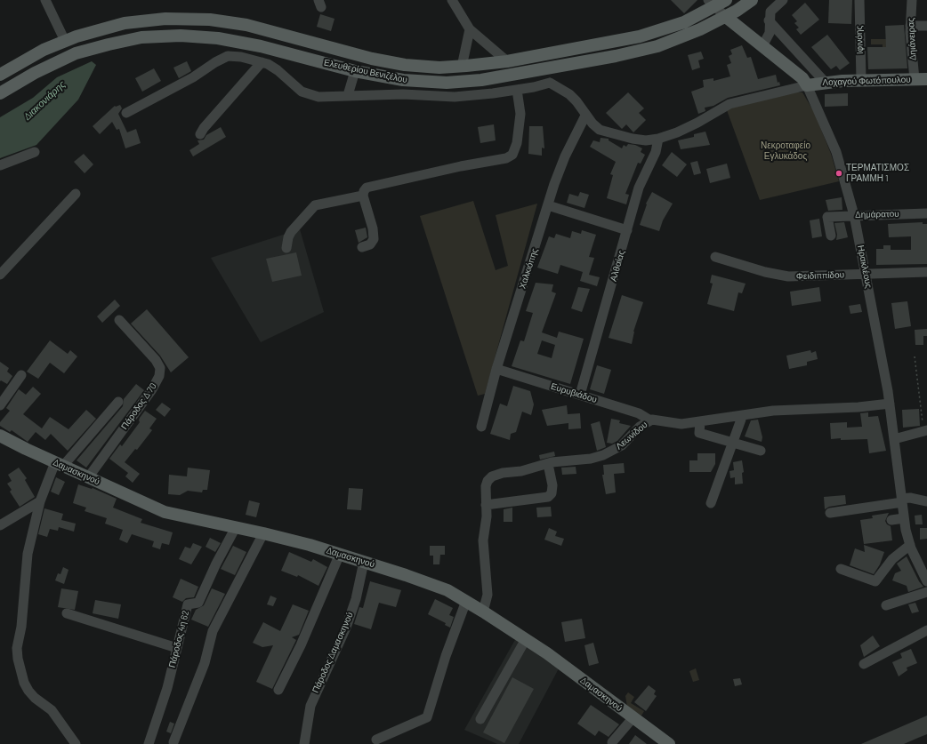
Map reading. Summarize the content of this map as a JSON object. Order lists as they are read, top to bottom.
{
  "streets": {
    "main road": [
      "Ελευθερίου Βενιζέλου",
      "Λοχαγού Φωτόπουλου",
      "Ηρακλέους",
      "Δαμασκηνού"
    ],
    "street": [
      "Δηιάνειρας",
      "Ιφινόης",
      "Δημάρατου",
      "Αλθαίας",
      "Χαλκιόπης",
      "Φειδιππίδου",
      "Ευρυβιάδου",
      "Πάροδος Δ 70",
      "Λεωνίδου",
      "Πάροδος 4η 62",
      "Πάροδος Δαμασκηνού"
    ]
  },
  "crossings": [
    ["Δηιάνειρας", "Λοχαγού Φωτόπουλου"],
    ["Ιφινόης", "Λοχαγού Φωτόπουλου"],
    ["Ελευθερίου Βενιζέλου", "Ηρακλέους"],
    ["Λοχαγού Φωτόπουλου", "Ηρακλέους"],
    ["Δημάρατου", "Ηρακλέους"],
    ["Αλθαίας", "Ευρυβιάδου"],
    ["Ηρακλέους", "Φειδιππίδου"],
    ["Ηρακλέους", "Λεωνίδου"],
    ["Χαλκιόπης", "Ευρυβιάδου"],
    ["Ευρυβιάδου", "Λεωνίδου"],
    ["Πάροδος Δ 70", "Δαμασκηνού"],
    ["Λεωνίδου", "Δαμασκηνού"],
    ["Δαμασκηνού", "Πάροδος 4η 62"],
    ["Δαμασκηνού", "Πάροδος Δαμασκηνού"]
  ],
  "water": ["Διακονιάρης"],
  "parks": ["Νεκροταφείο Εγλυκάδος"],
  "places": ["ΤΕΡΜΑΤΙΣΜΟΣ ΓΡΑΜΜΗ 1"]
}
